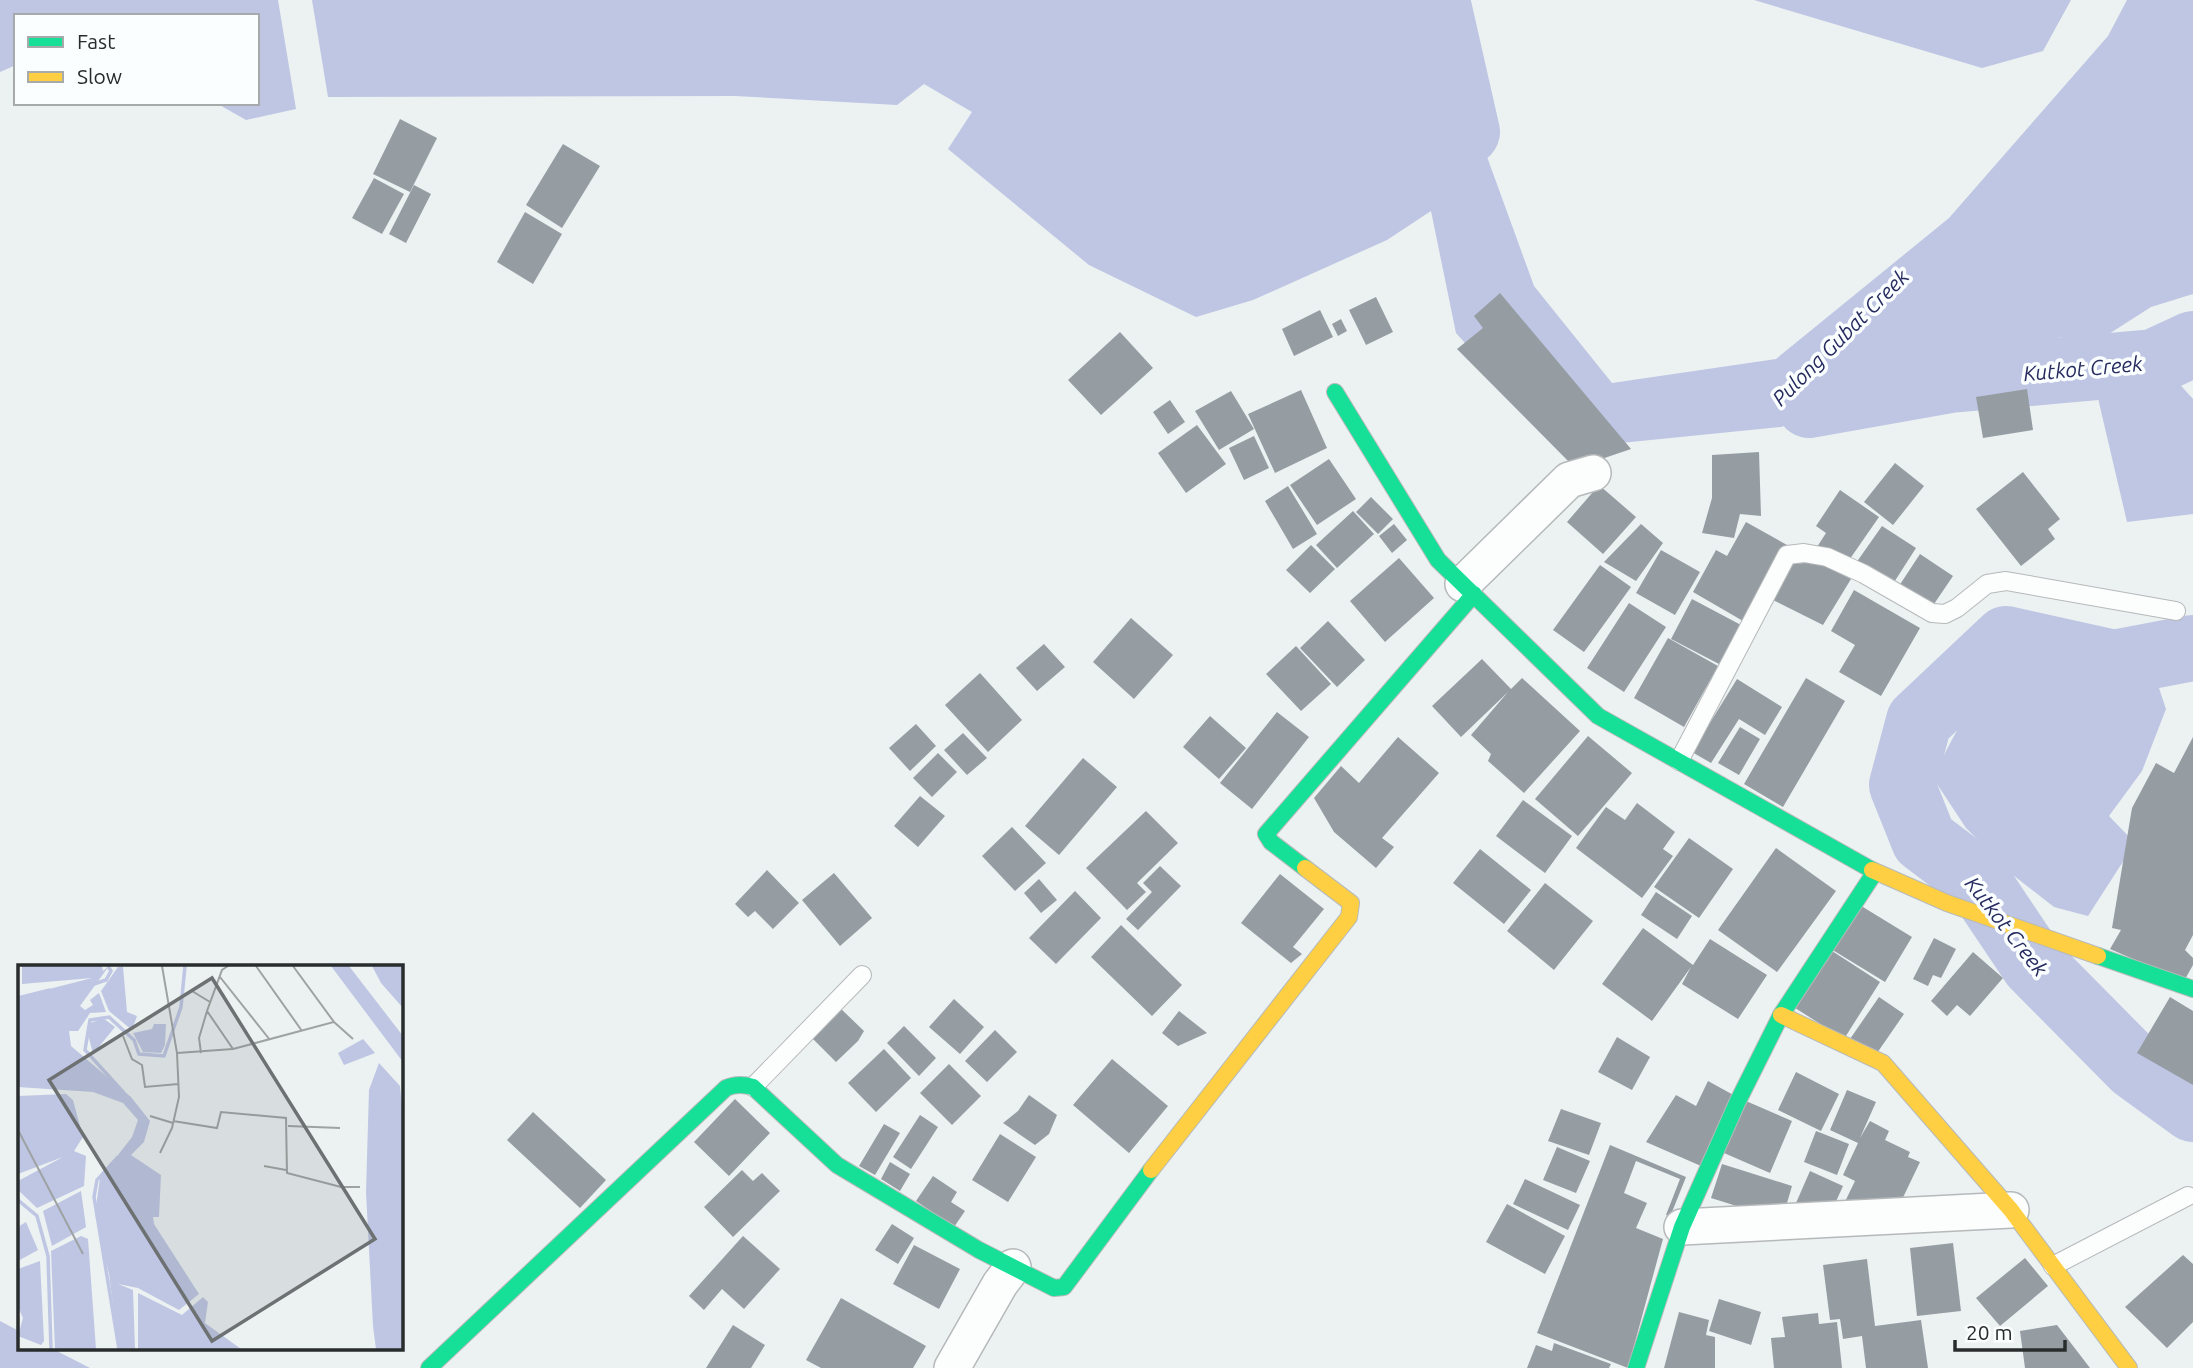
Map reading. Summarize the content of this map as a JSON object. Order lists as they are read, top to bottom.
{
  "water": ["Pulong Gubat Creek", "Kutkot Creek"],
  "legend": ["Fast", "Slow"],
  "scale_bar": "20 m"
}
